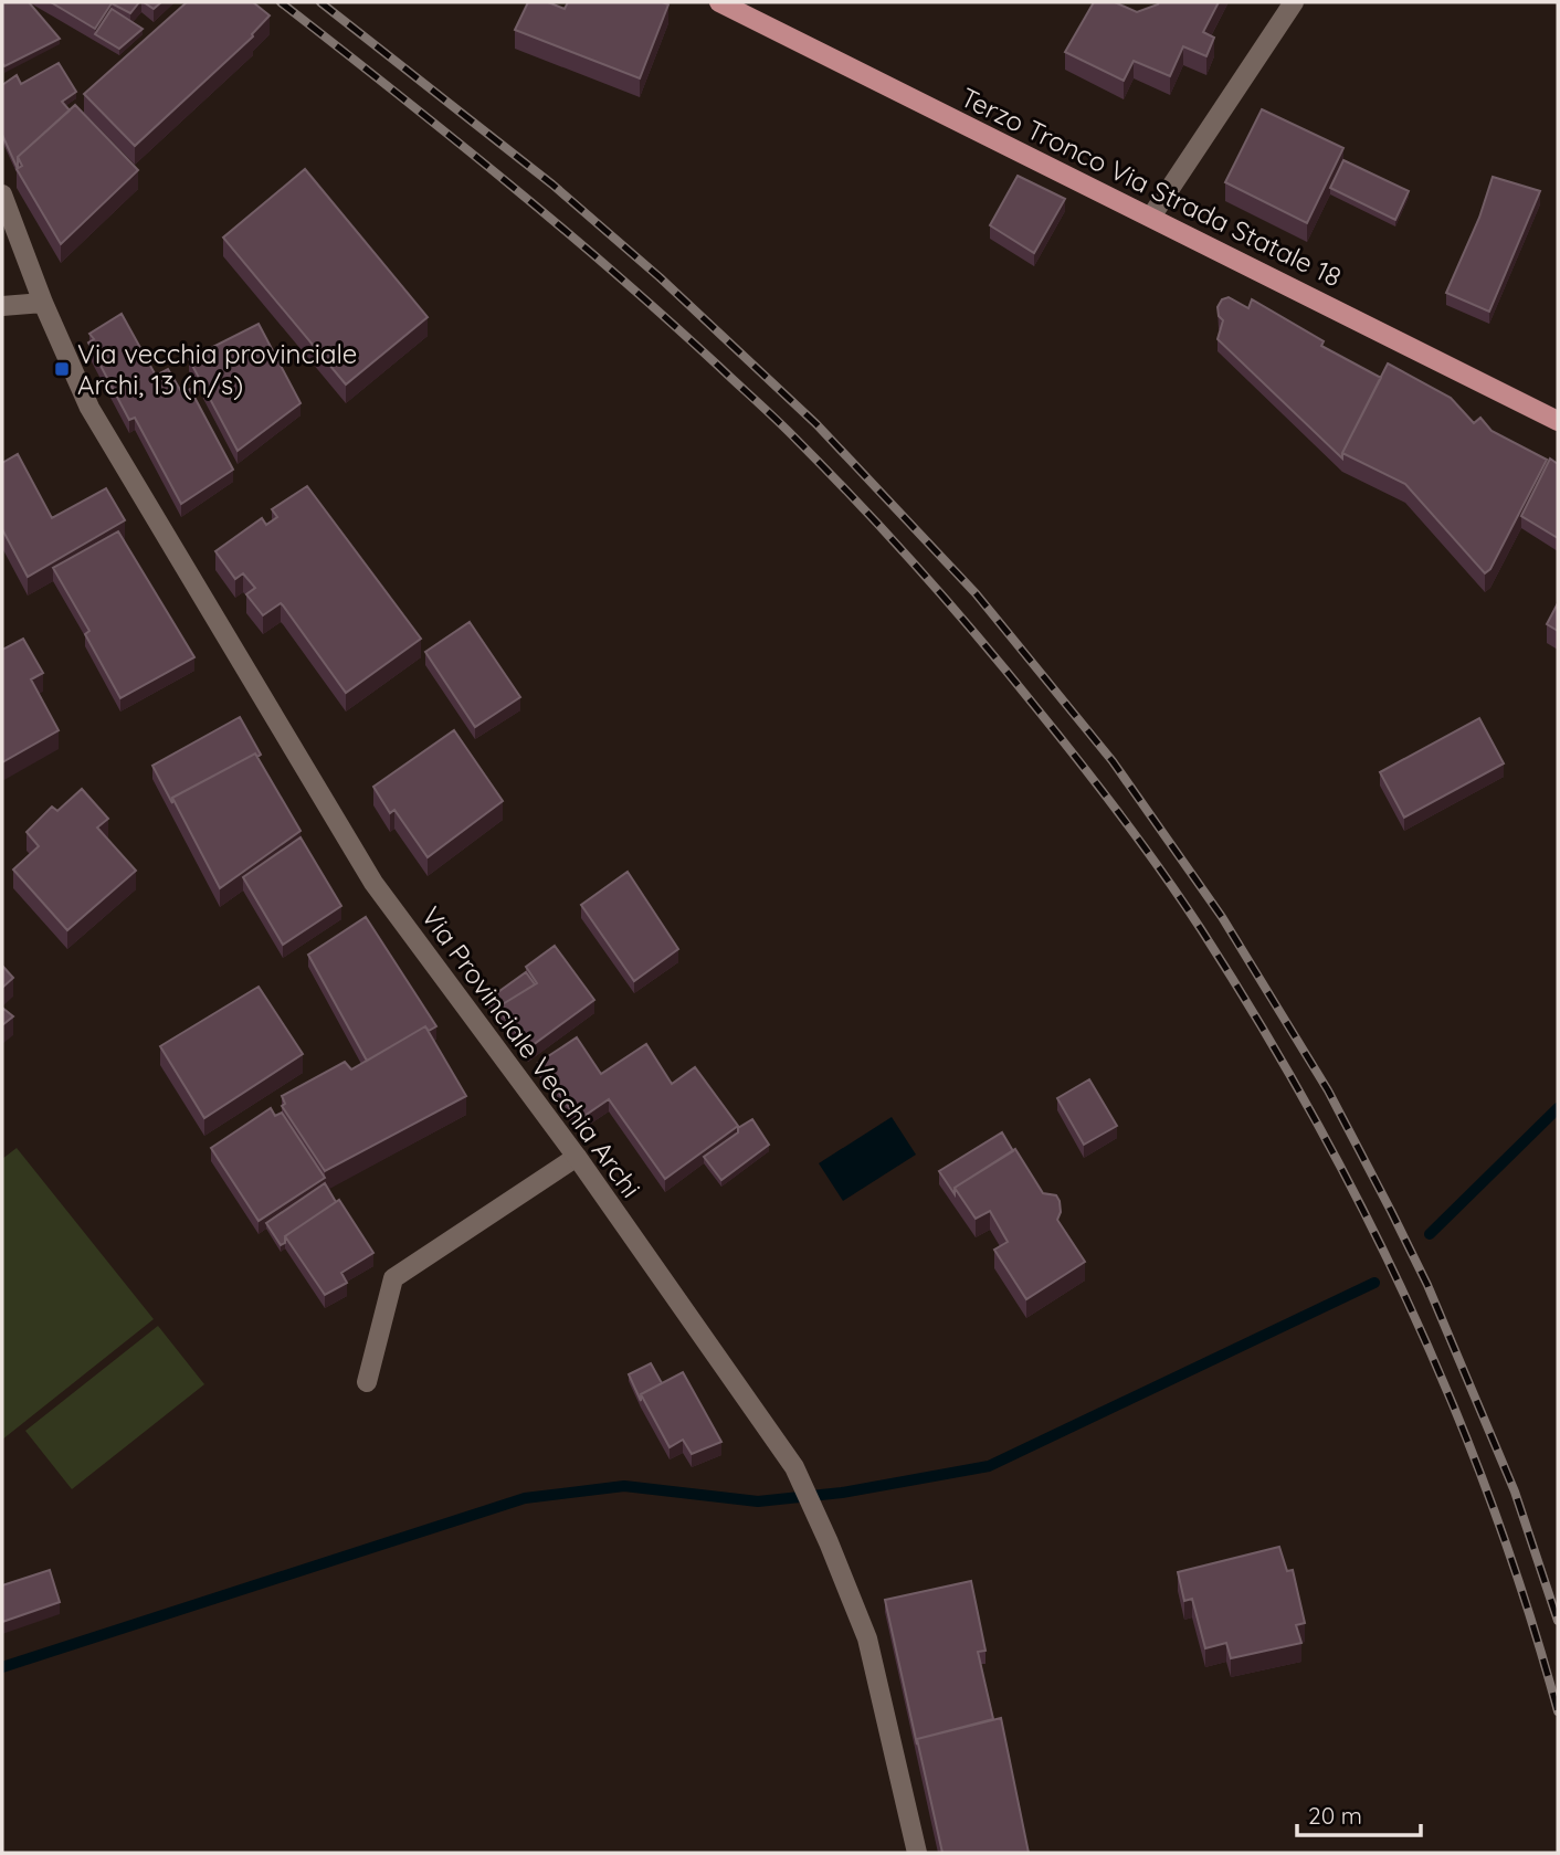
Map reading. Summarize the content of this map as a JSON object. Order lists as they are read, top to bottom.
{
  "streets": {
    "main road": ["Terzo Tronco Via Strada Statale 18"],
    "street": ["Via Provinciale Vecchia Archi"]
  },
  "places": {
    "transit": ["Via vecchia provinciale Archi, 13 (n/s)"]
  },
  "scale_bar": "20 m"
}
